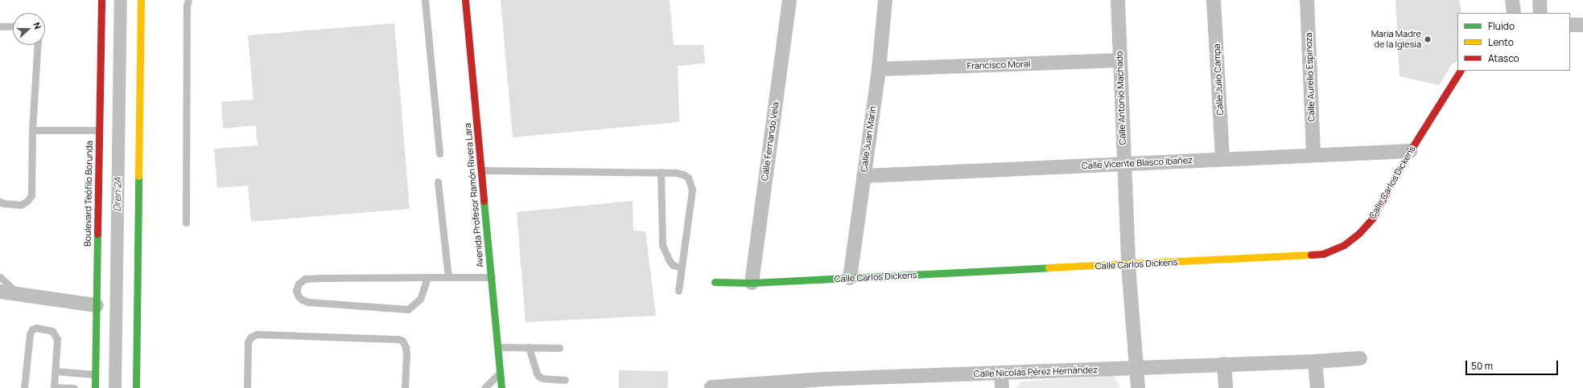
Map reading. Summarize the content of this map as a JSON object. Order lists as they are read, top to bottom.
{
  "streets": {
    "main road": ["Calle Carlos Dickens", "Boulevard Teófilo Borunda", "Avenida Profesor Ramón Rivera Lara"],
    "street": [
      "Francisco Moral",
      "Calle Aurelio Espinoza",
      "Calle Julio Campa",
      "Calle Antonio Machado",
      "Calle Juan Marín",
      "Calle Fernando Vela",
      "Calle Vicente Blasco Ibañez",
      "Calle Nicolás Pérez Hernández"
    ]
  },
  "crossings": [
    ["Francisco Moral", "Calle Antonio Machado"],
    ["Francisco Moral", "Calle Juan Marín"],
    ["Calle Aurelio Espinoza", "Calle Vicente Blasco Ibañez"],
    ["Calle Julio Campa", "Calle Vicente Blasco Ibañez"],
    ["Calle Antonio Machado", "Calle Vicente Blasco Ibañez"],
    ["Calle Antonio Machado", "Calle Carlos Dickens"],
    ["Calle Antonio Machado", "Calle Nicolás Pérez Hernández"],
    ["Calle Juan Marín", "Calle Vicente Blasco Ibañez"],
    ["Calle Juan Marín", "Calle Carlos Dickens"],
    ["Calle Fernando Vela", "Calle Carlos Dickens"],
    ["Calle Vicente Blasco Ibañez", "Calle Carlos Dickens"]
  ],
  "water": ["Dren 2A"],
  "places": ["Maria Madre de la Iglesia"],
  "legend": ["Fluido", "Lento", "Atasco"],
  "scale_bar": "50 m",
  "north": "right"
}
